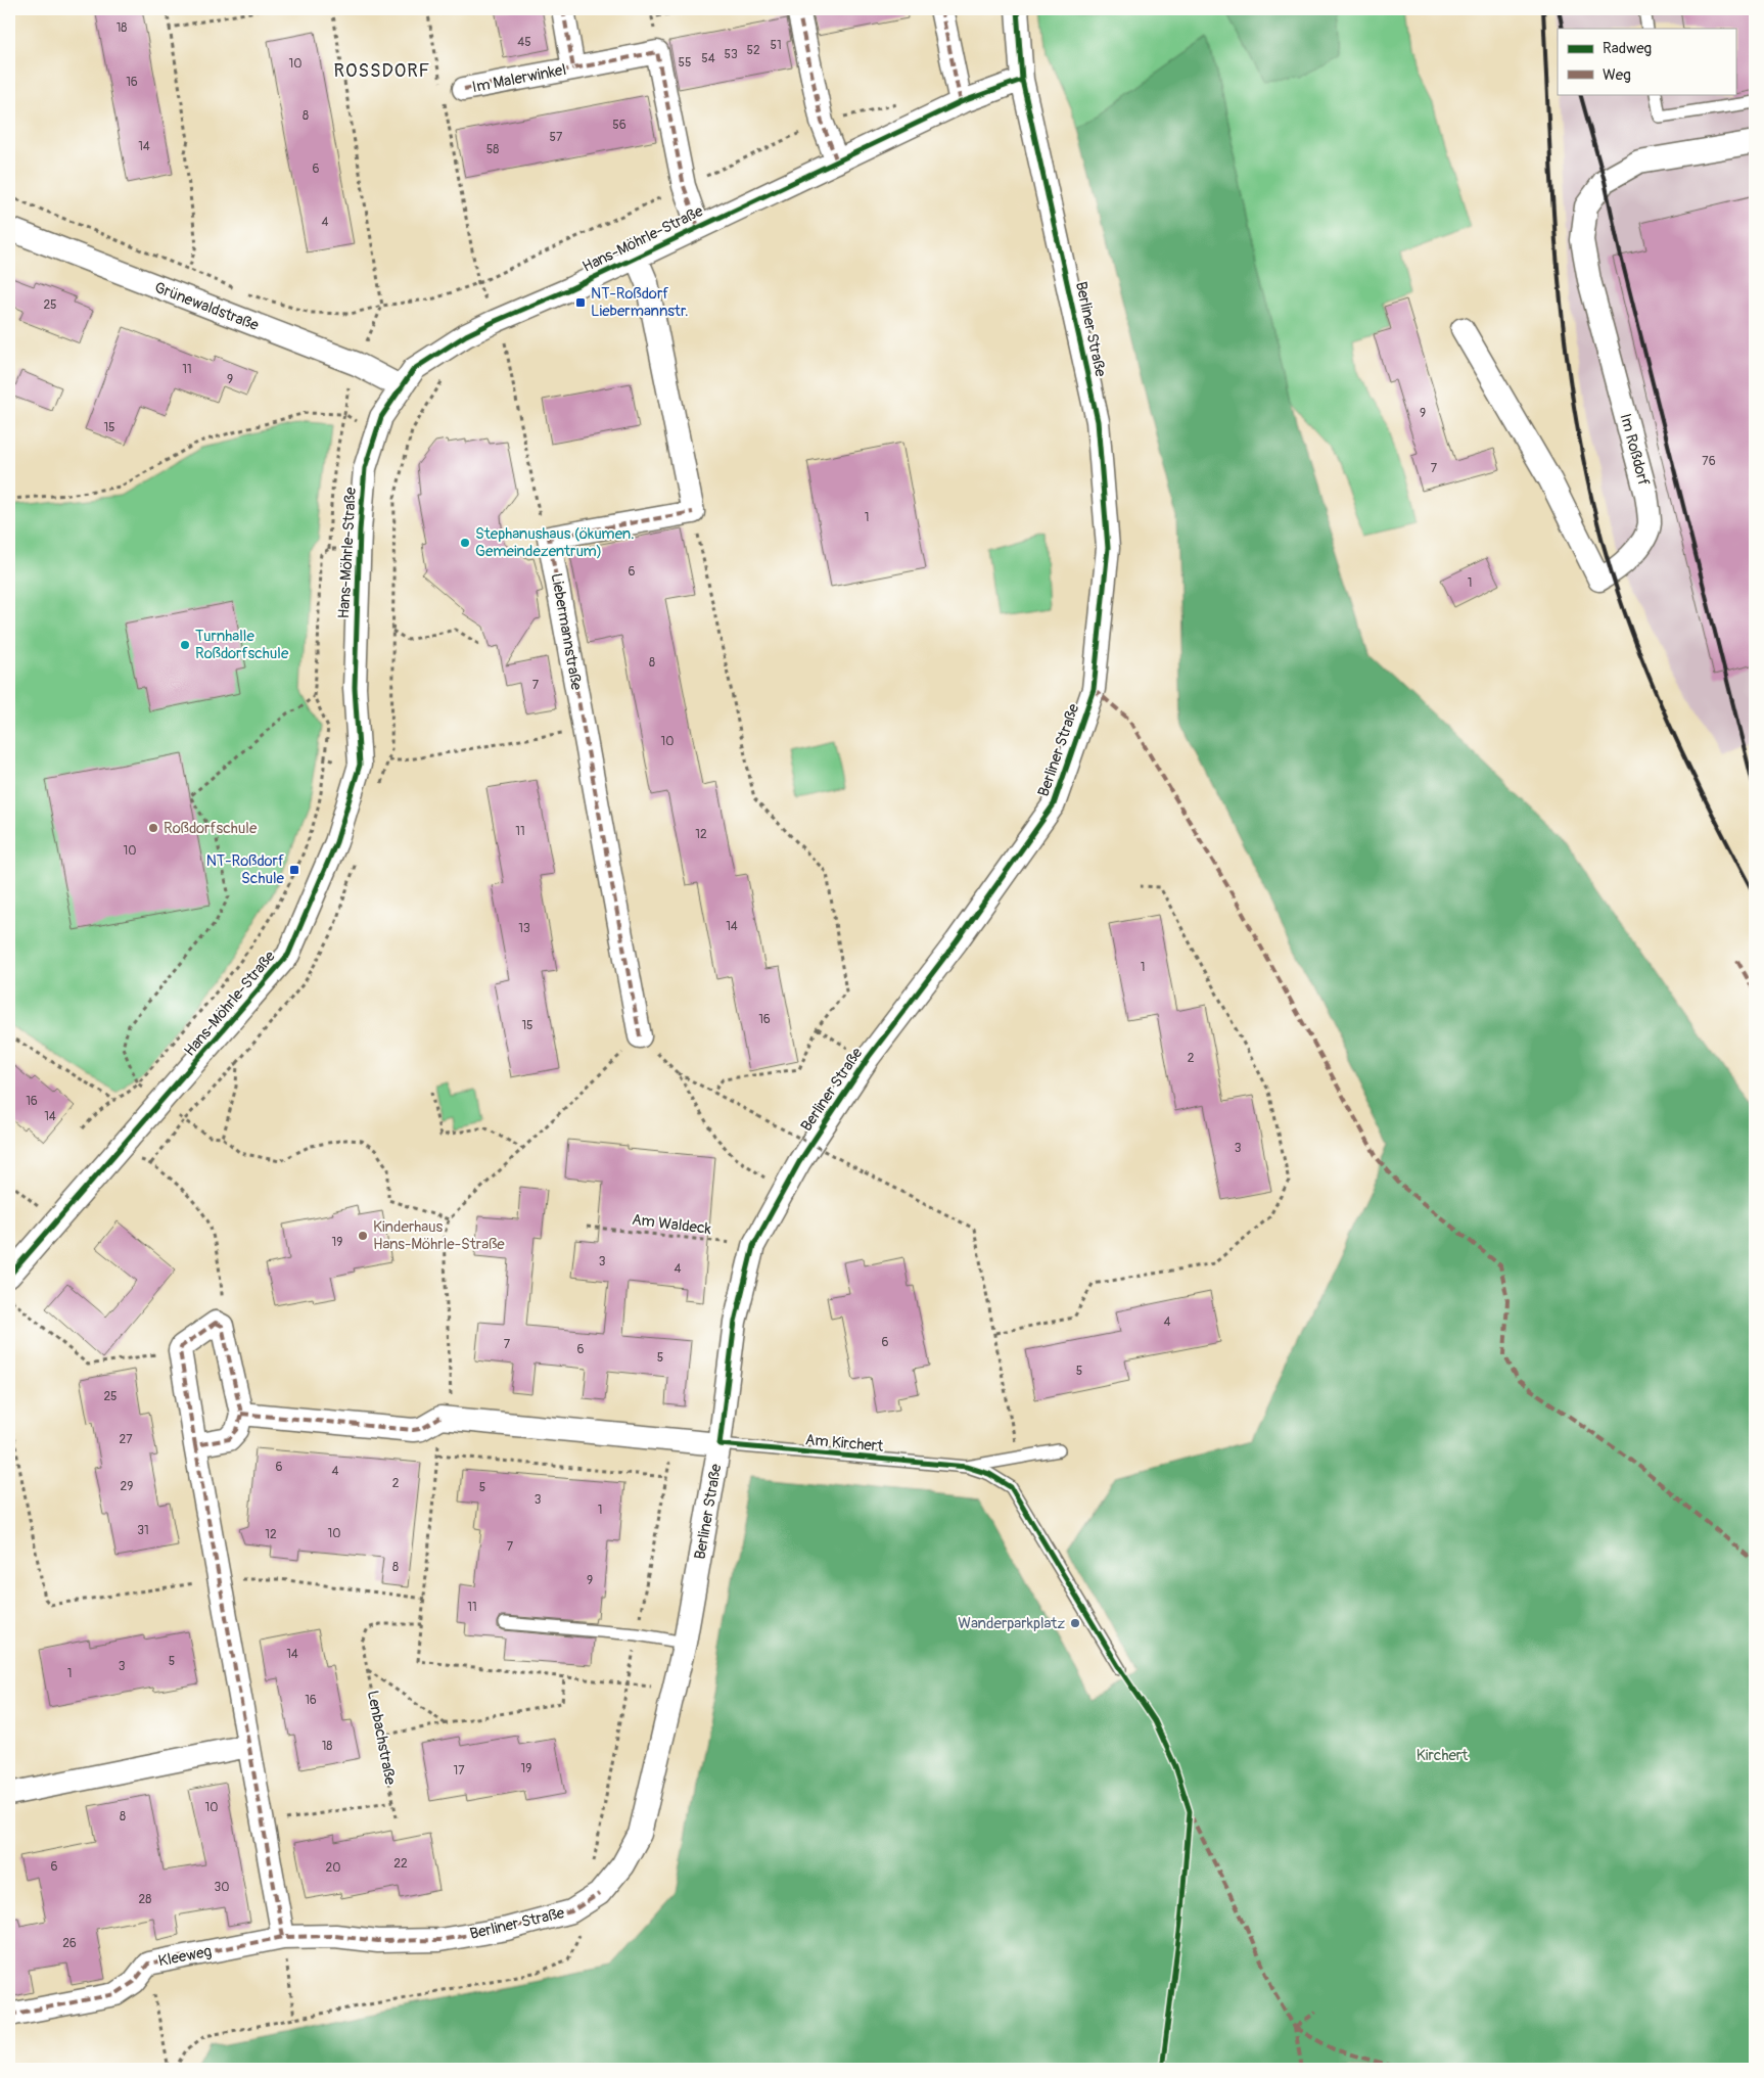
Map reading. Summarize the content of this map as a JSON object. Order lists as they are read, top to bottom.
{
  "streets": {
    "street": [
      "Im Malerwinkel",
      "Hans-Möhrle-Straße",
      "Grünewaldstraße",
      "Berliner Straße",
      "Im Roßdorf",
      "Liebermannstraße",
      "Kleeweg"
    ],
    "lane": ["Am Kirchert"],
    "path": ["Am Waldeck", "Lenbachstraße"]
  },
  "crossings": [
    ["Hans-Möhrle-Straße", "Grünewaldstraße"],
    ["Hans-Möhrle-Straße", "Berliner Straße"],
    ["Berliner Straße", "Am Waldeck"],
    ["Berliner Straße", "Am Kirchert"],
    ["Berliner Straße", "Kleeweg"]
  ],
  "districts": ["ROSSDORF"],
  "parks": ["Kirchert"],
  "places": {
    "transit": ["NT-Roßdorf Liebermannstr.", "NT-Roßdorf Schule"],
    "other": [
      "Stephanushaus (ökumen. Gemeindezentrum)",
      "Turnhalle Roßdorfschule",
      "Roßdorfschule",
      "Kinderhaus Hans-Möhrle-Straße",
      "Wanderparkplatz"
    ]
  },
  "house_numbers": [
    "18",
    "45",
    "51",
    "52",
    "53",
    "54",
    "55",
    "10",
    "16",
    "8",
    "56",
    "57",
    "14",
    "58",
    "6",
    "4",
    "25",
    "11",
    "9",
    "9",
    "15",
    "76",
    "7",
    "1",
    "6",
    "1",
    "8",
    "7",
    "10",
    "11",
    "12",
    "10",
    "14",
    "13",
    "1",
    "16",
    "15",
    "2",
    "16",
    "14",
    "3",
    "19",
    "3",
    "4",
    "4",
    "6",
    "7",
    "6",
    "5",
    "5",
    "25",
    "27",
    "6",
    "4",
    "2",
    "29",
    "5",
    "3",
    "1",
    "31",
    "10",
    "12",
    "7",
    "8",
    "9",
    "11",
    "14",
    "5",
    "3",
    "1",
    "16",
    "18",
    "19",
    "17",
    "10",
    "8",
    "22",
    "6",
    "20",
    "30",
    "28",
    "26"
  ],
  "legend": ["Radweg", "Weg"]
}
